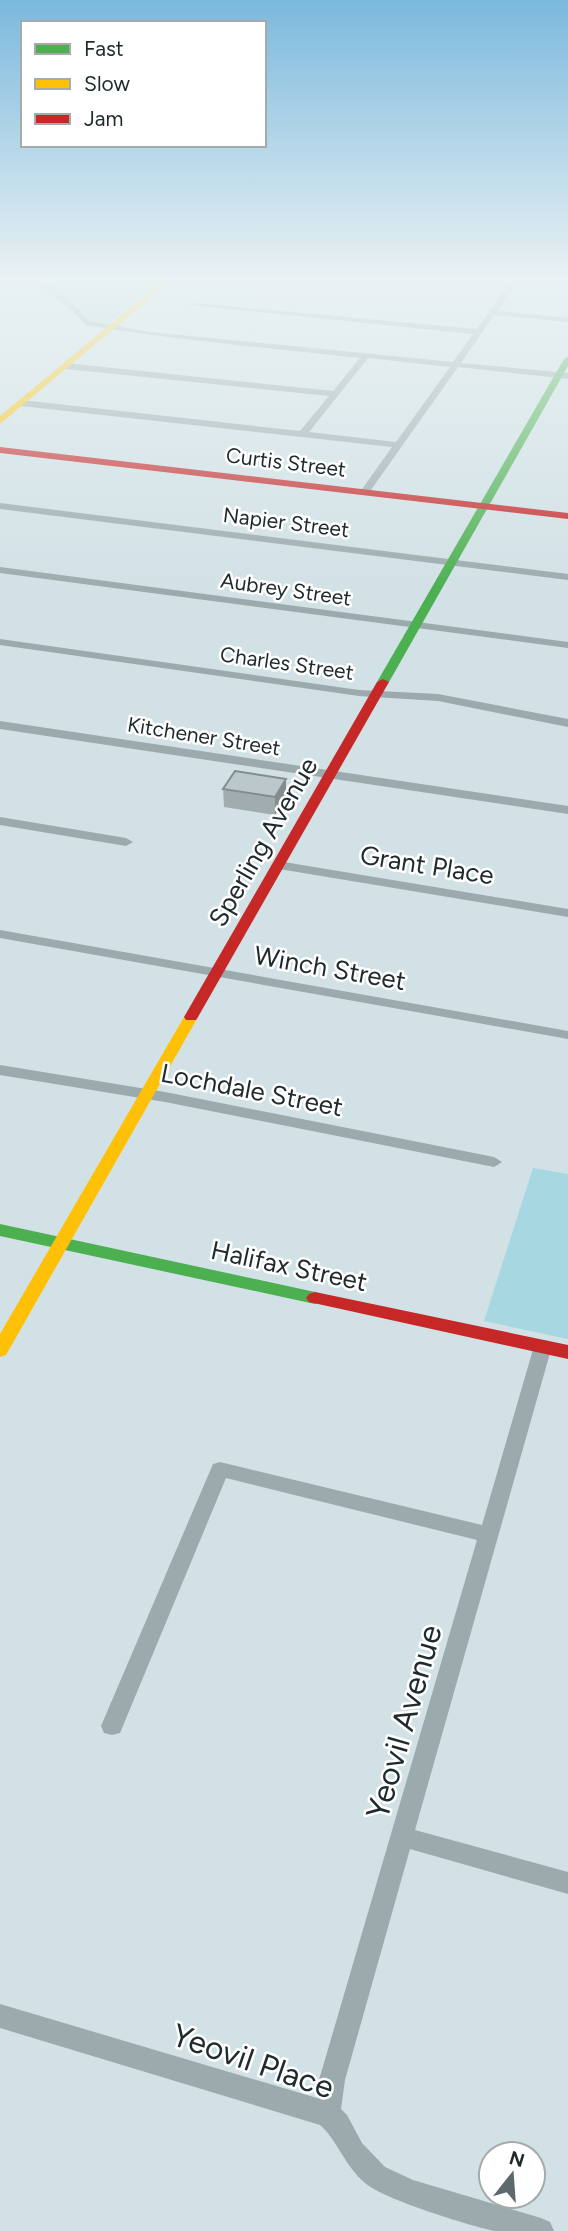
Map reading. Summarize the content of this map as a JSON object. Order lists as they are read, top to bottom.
{
  "streets": {
    "street": [
      "Curtis Street",
      "Napier Street",
      "Aubrey Street",
      "Charles Street",
      "Kitchener Street",
      "Sperling Avenue",
      "Grant Place",
      "Winch Street",
      "Lochdale Street",
      "Halifax Street",
      "Yeovil Avenue",
      "Yeovil Place"
    ]
  },
  "crossings": [
    ["Curtis Street", "Sperling Avenue"],
    ["Napier Street", "Sperling Avenue"],
    ["Aubrey Street", "Sperling Avenue"],
    ["Charles Street", "Sperling Avenue"],
    ["Kitchener Street", "Sperling Avenue"],
    ["Sperling Avenue", "Grant Place"],
    ["Sperling Avenue", "Winch Street"],
    ["Sperling Avenue", "Lochdale Street"],
    ["Sperling Avenue", "Halifax Street"],
    ["Halifax Street", "Yeovil Avenue"],
    ["Yeovil Avenue", "Yeovil Place"]
  ],
  "legend": ["Fast", "Slow", "Jam"],
  "north": "top"
}
